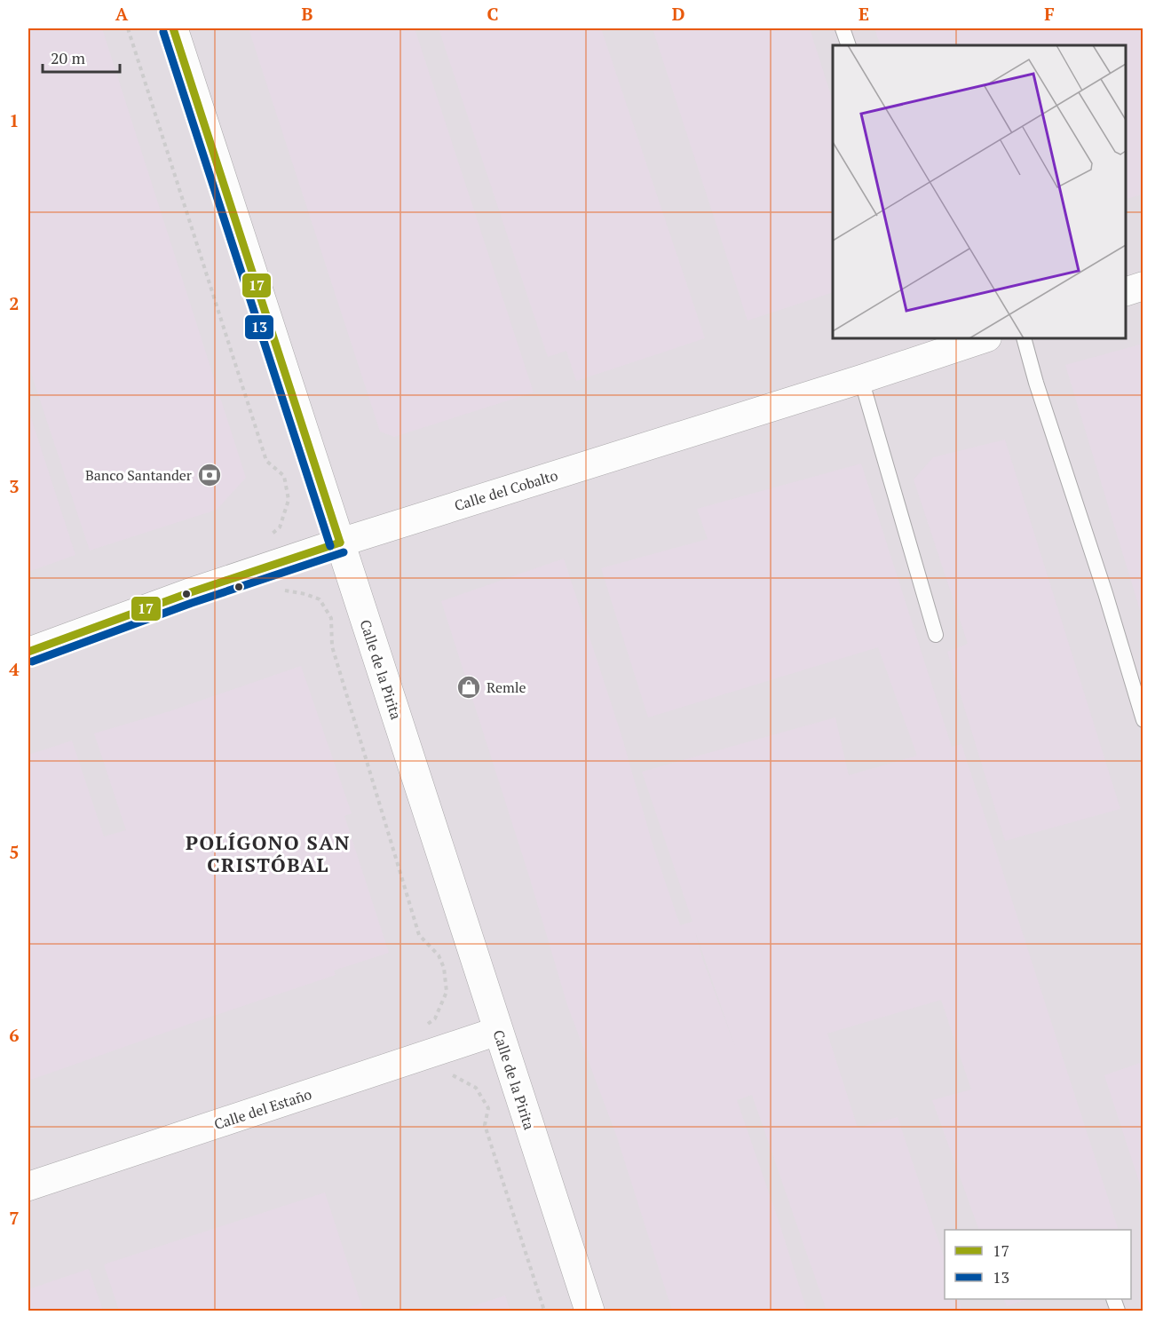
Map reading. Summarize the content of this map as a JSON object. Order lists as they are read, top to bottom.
{
  "streets": {
    "street": ["Calle del Cobalto", "Calle de la Pirita", "Calle del Estaño"]
  },
  "crossings": [
    ["Calle del Cobalto", "Calle de la Pirita"],
    ["Calle de la Pirita", "Calle del Estaño"]
  ],
  "districts": ["POLÍGONO SAN CRISTÓBAL"],
  "places": {
    "bank": ["Banco Santander"],
    "shop": ["Remle"]
  },
  "lines": ["transit line 17", "transit line 13"],
  "legend": ["17", "13"],
  "scale_bar": "20 m",
  "grid": {
    "columns": [
      "A",
      "B",
      "C",
      "D",
      "E",
      "F"
    ],
    "rows": [
      "1",
      "2",
      "3",
      "4",
      "5",
      "6",
      "7"
    ]
  }
}
